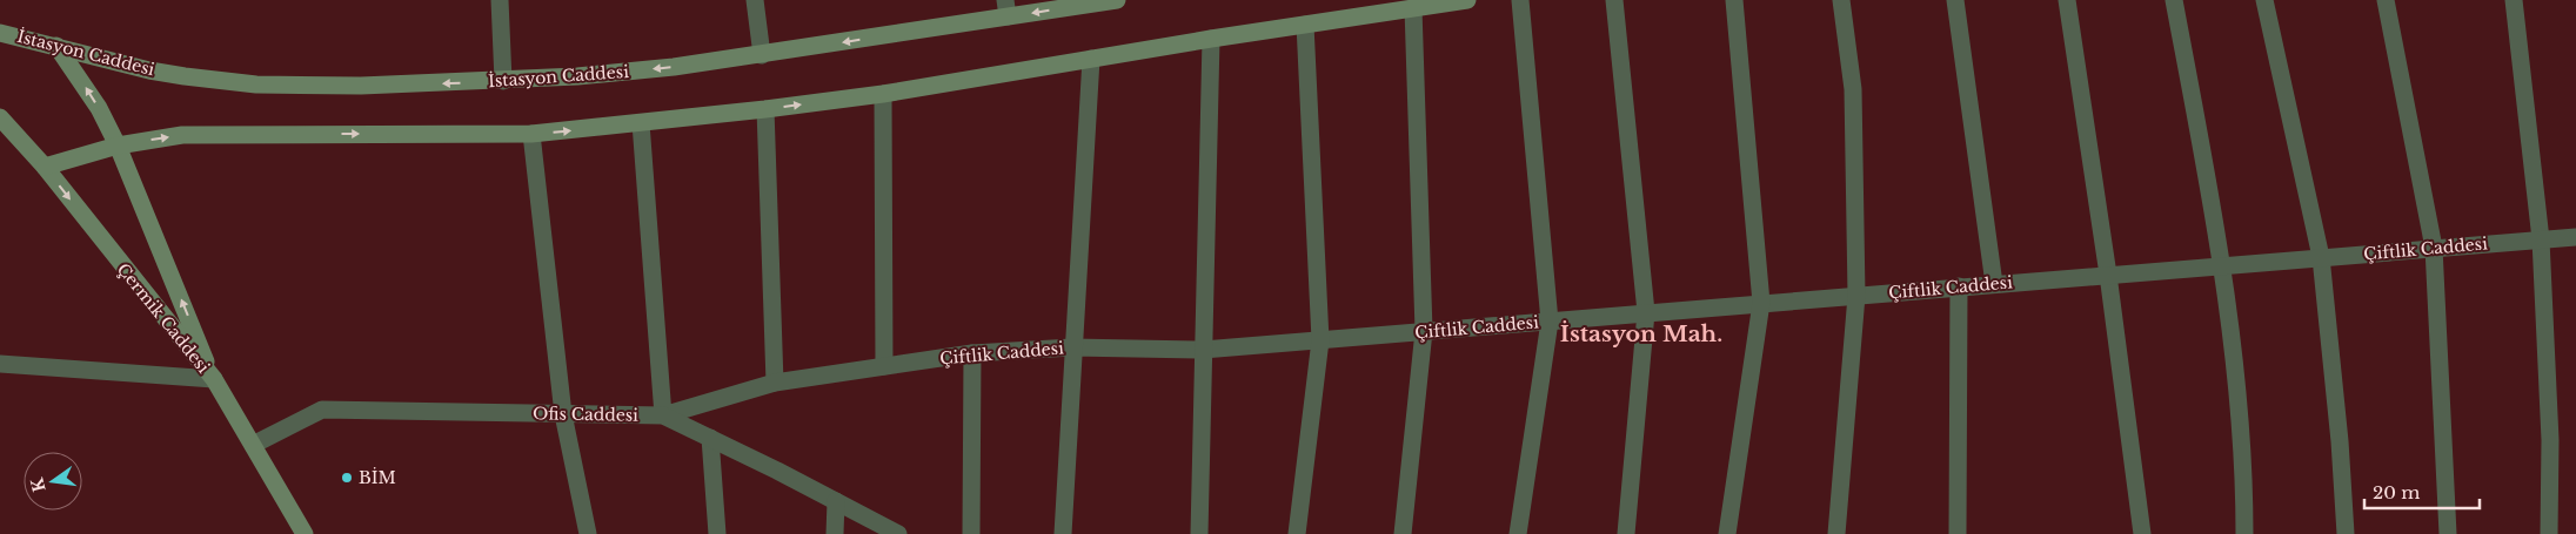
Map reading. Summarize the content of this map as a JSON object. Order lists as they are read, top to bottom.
{
  "streets": {
    "main road": ["İstasyon Caddesi", "Çermik Caddesi"],
    "street": ["Çiftlik Caddesi", "Ofis Caddesi"]
  },
  "crossings": [
    ["Çiftlik Caddesi", "Ofis Caddesi"],
    ["Çermik Caddesi", "Ofis Caddesi"]
  ],
  "districts": ["İstasyon Mah."],
  "places": ["BİM"],
  "scale_bar": "20 m",
  "north": "left"
}
